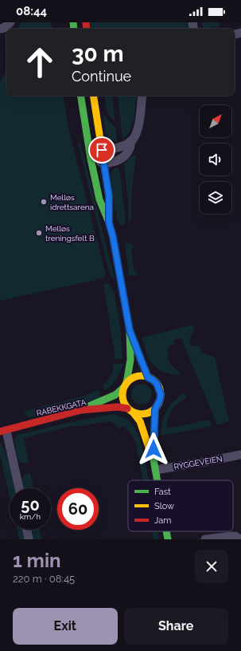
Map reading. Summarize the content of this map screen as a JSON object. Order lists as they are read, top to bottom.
{
  "streets": {
    "main road": ["RABEKKGATA"],
    "street": ["RYGGEVEIEN"]
  },
  "places": ["Melløs idrettsarena", "Melløs treningsfelt B"],
  "legend": ["Fast", "Slow", "Jam"],
  "north": "top right",
  "page": {
    "status": "08:44",
    "turn": ["30 m", "Continue"],
    "speed": "50 km/h",
    "limit": "60",
    "heading": ["1 min", "220 m · 08:45"],
    "buttons": ["Exit", "Share"]
  }
}
